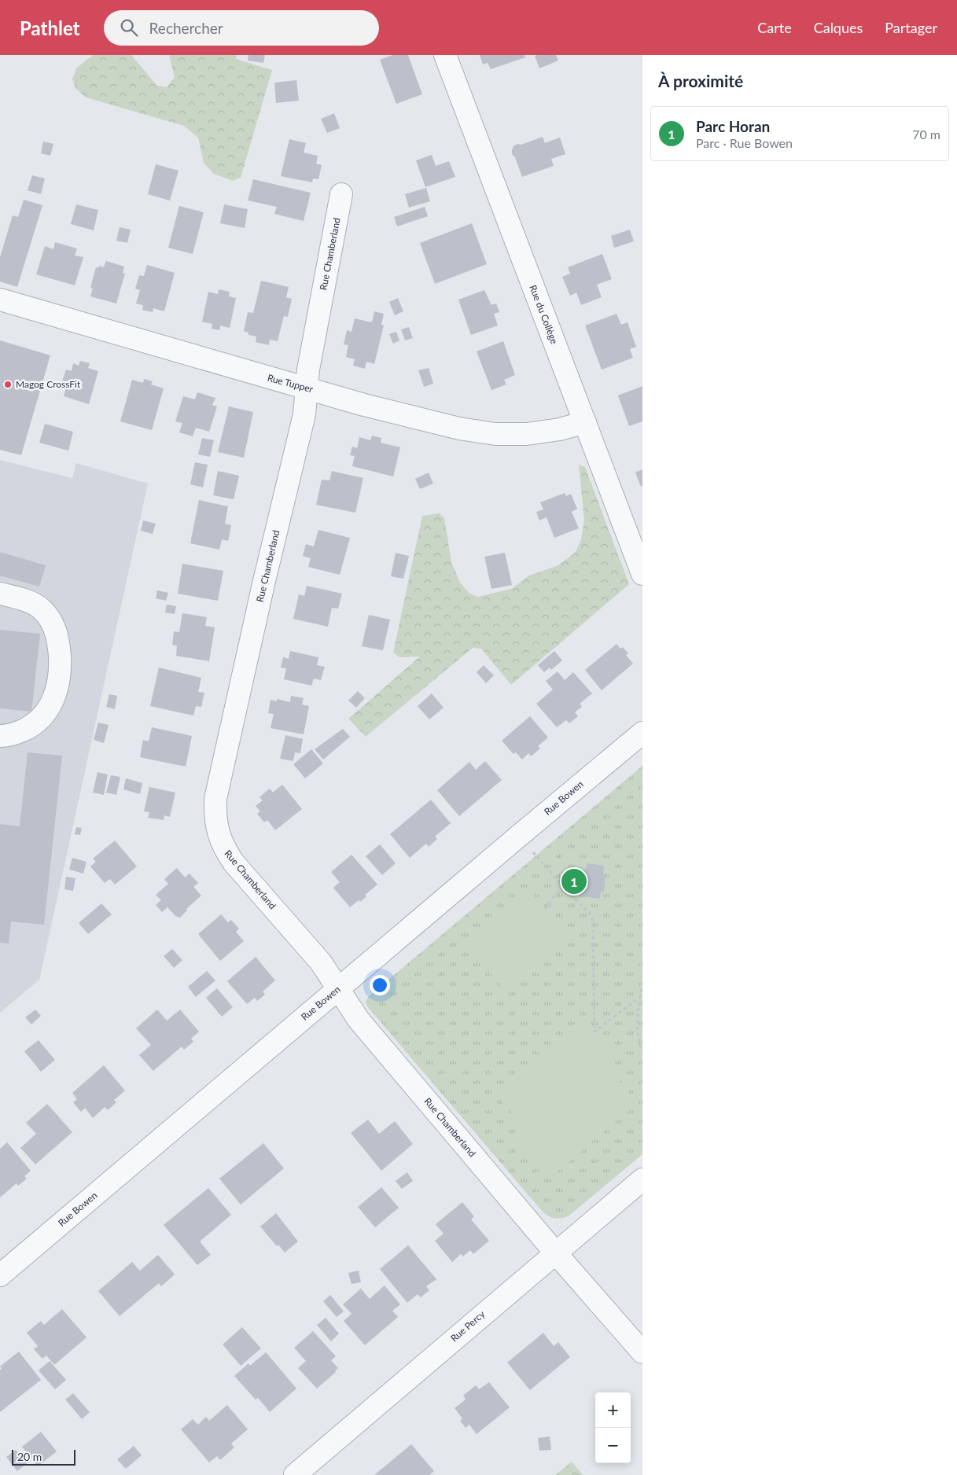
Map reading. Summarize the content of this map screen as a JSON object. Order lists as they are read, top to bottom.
{
  "streets": {
    "street": [
      "Rue Chamberland",
      "Rue du Collège",
      "Rue Tupper",
      "Rue Bowen",
      "Rue Percy"
    ]
  },
  "crossings": [
    ["Rue Chamberland", "Rue Tupper"],
    ["Rue Chamberland", "Rue Bowen"],
    ["Rue Chamberland", "Rue Percy"],
    ["Rue du Collège", "Rue Tupper"]
  ],
  "places": ["Magog CrossFit"],
  "scale_bar": "20 m",
  "page": {
    "header": "Pathlet",
    "search": "Rechercher",
    "nav": ["Carte", "Calques", "Partager"],
    "heading": "À proximité",
    "list": [
      {
        "mark": "1",
        "name": "Parc Horan",
        "note": "Parc · Rue Bowen",
        "value": "70 m"
      }
    ],
    "pins": "1",
    "map_buttons": ["+", "−"],
    "scale": "20 m"
  }
}
